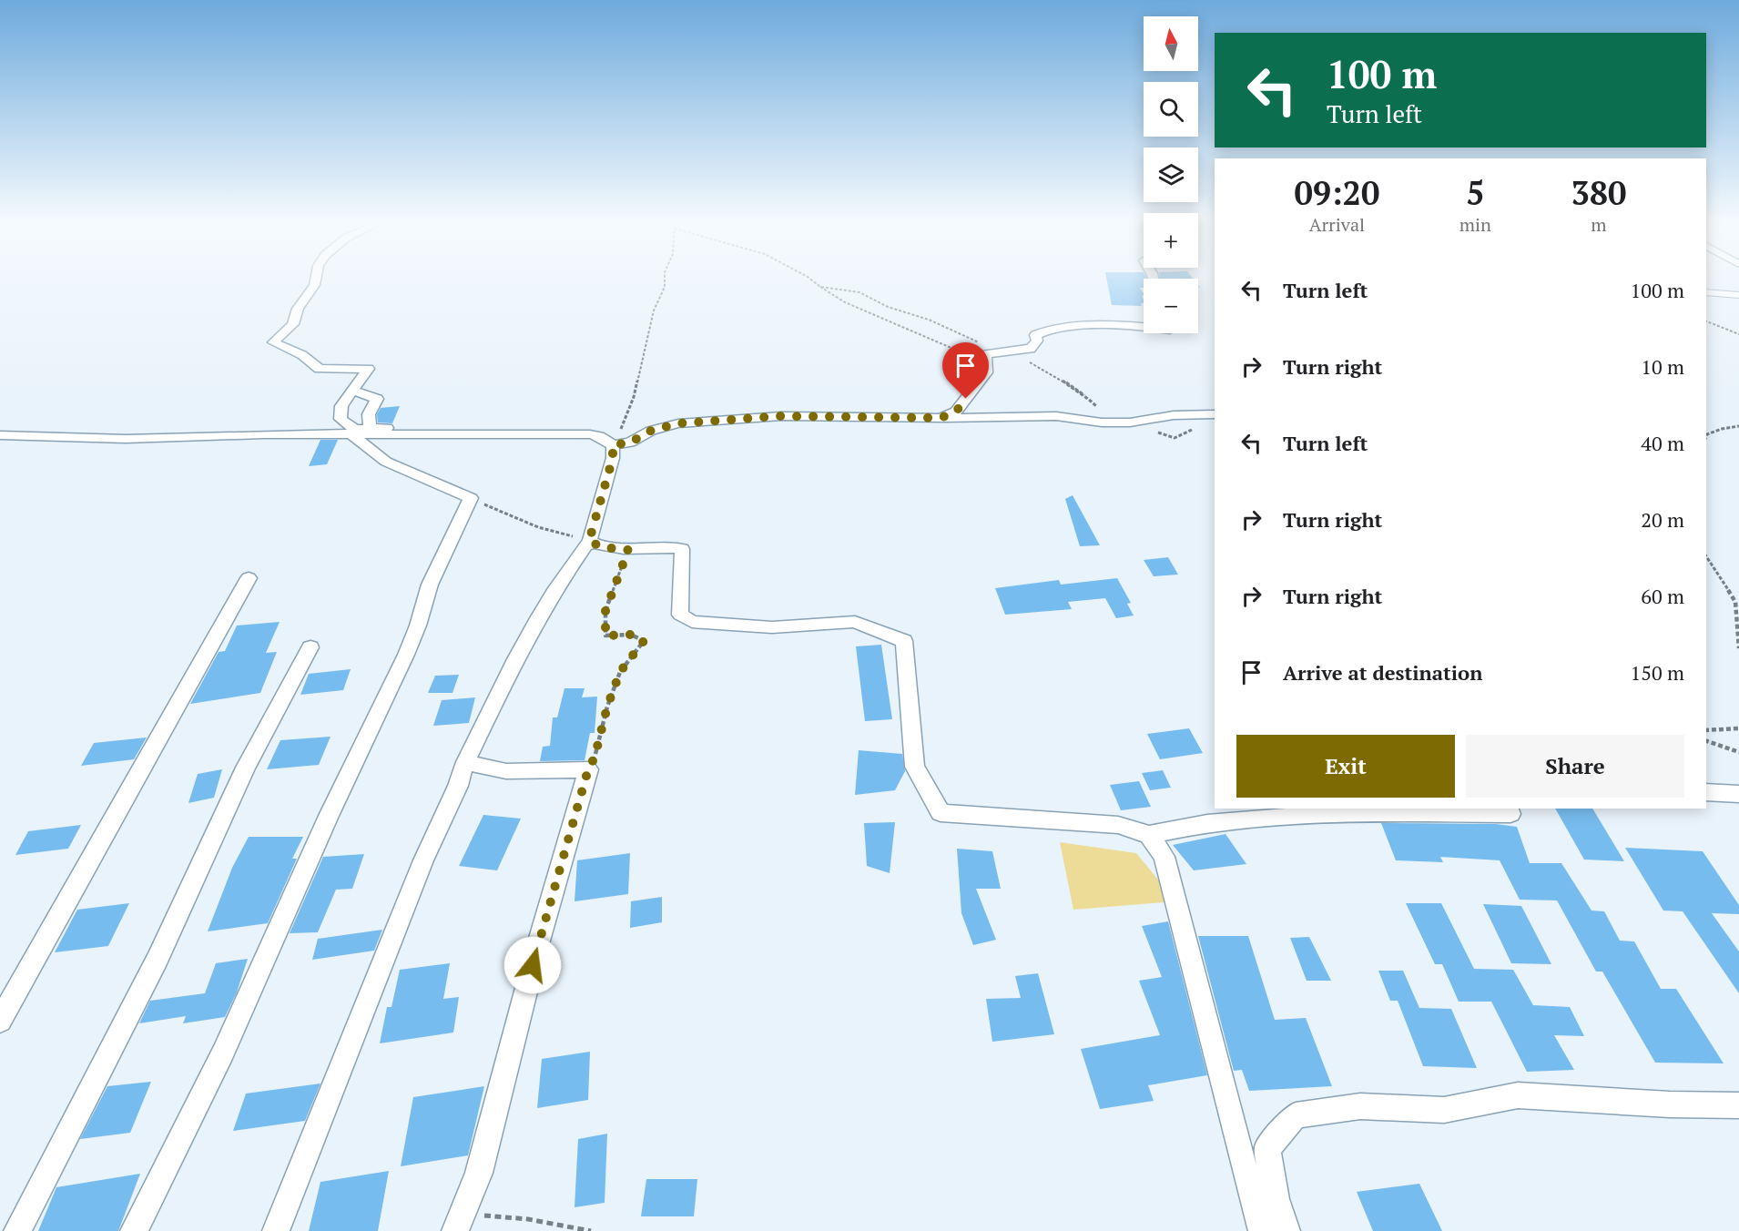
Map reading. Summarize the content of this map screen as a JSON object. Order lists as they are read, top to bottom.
{
  "north": "top",
  "page": {
    "map_buttons": ["+", "−"],
    "turn": ["100 m", "Turn left"],
    "eta": [
      "09:20",
      "Arrival",
      "5",
      "min",
      "380",
      "m"
    ],
    "list": [
      {
        "name": "Turn left",
        "value": "100 m"
      },
      {
        "name": "Turn right",
        "value": "10 m"
      },
      {
        "name": "Turn left",
        "value": "40 m"
      },
      {
        "name": "Turn right",
        "value": "20 m"
      },
      {
        "name": "Turn right",
        "value": "60 m"
      },
      {
        "name": "Arrive at destination",
        "value": "150 m"
      }
    ],
    "buttons": ["Exit", "Share"]
  }
}
